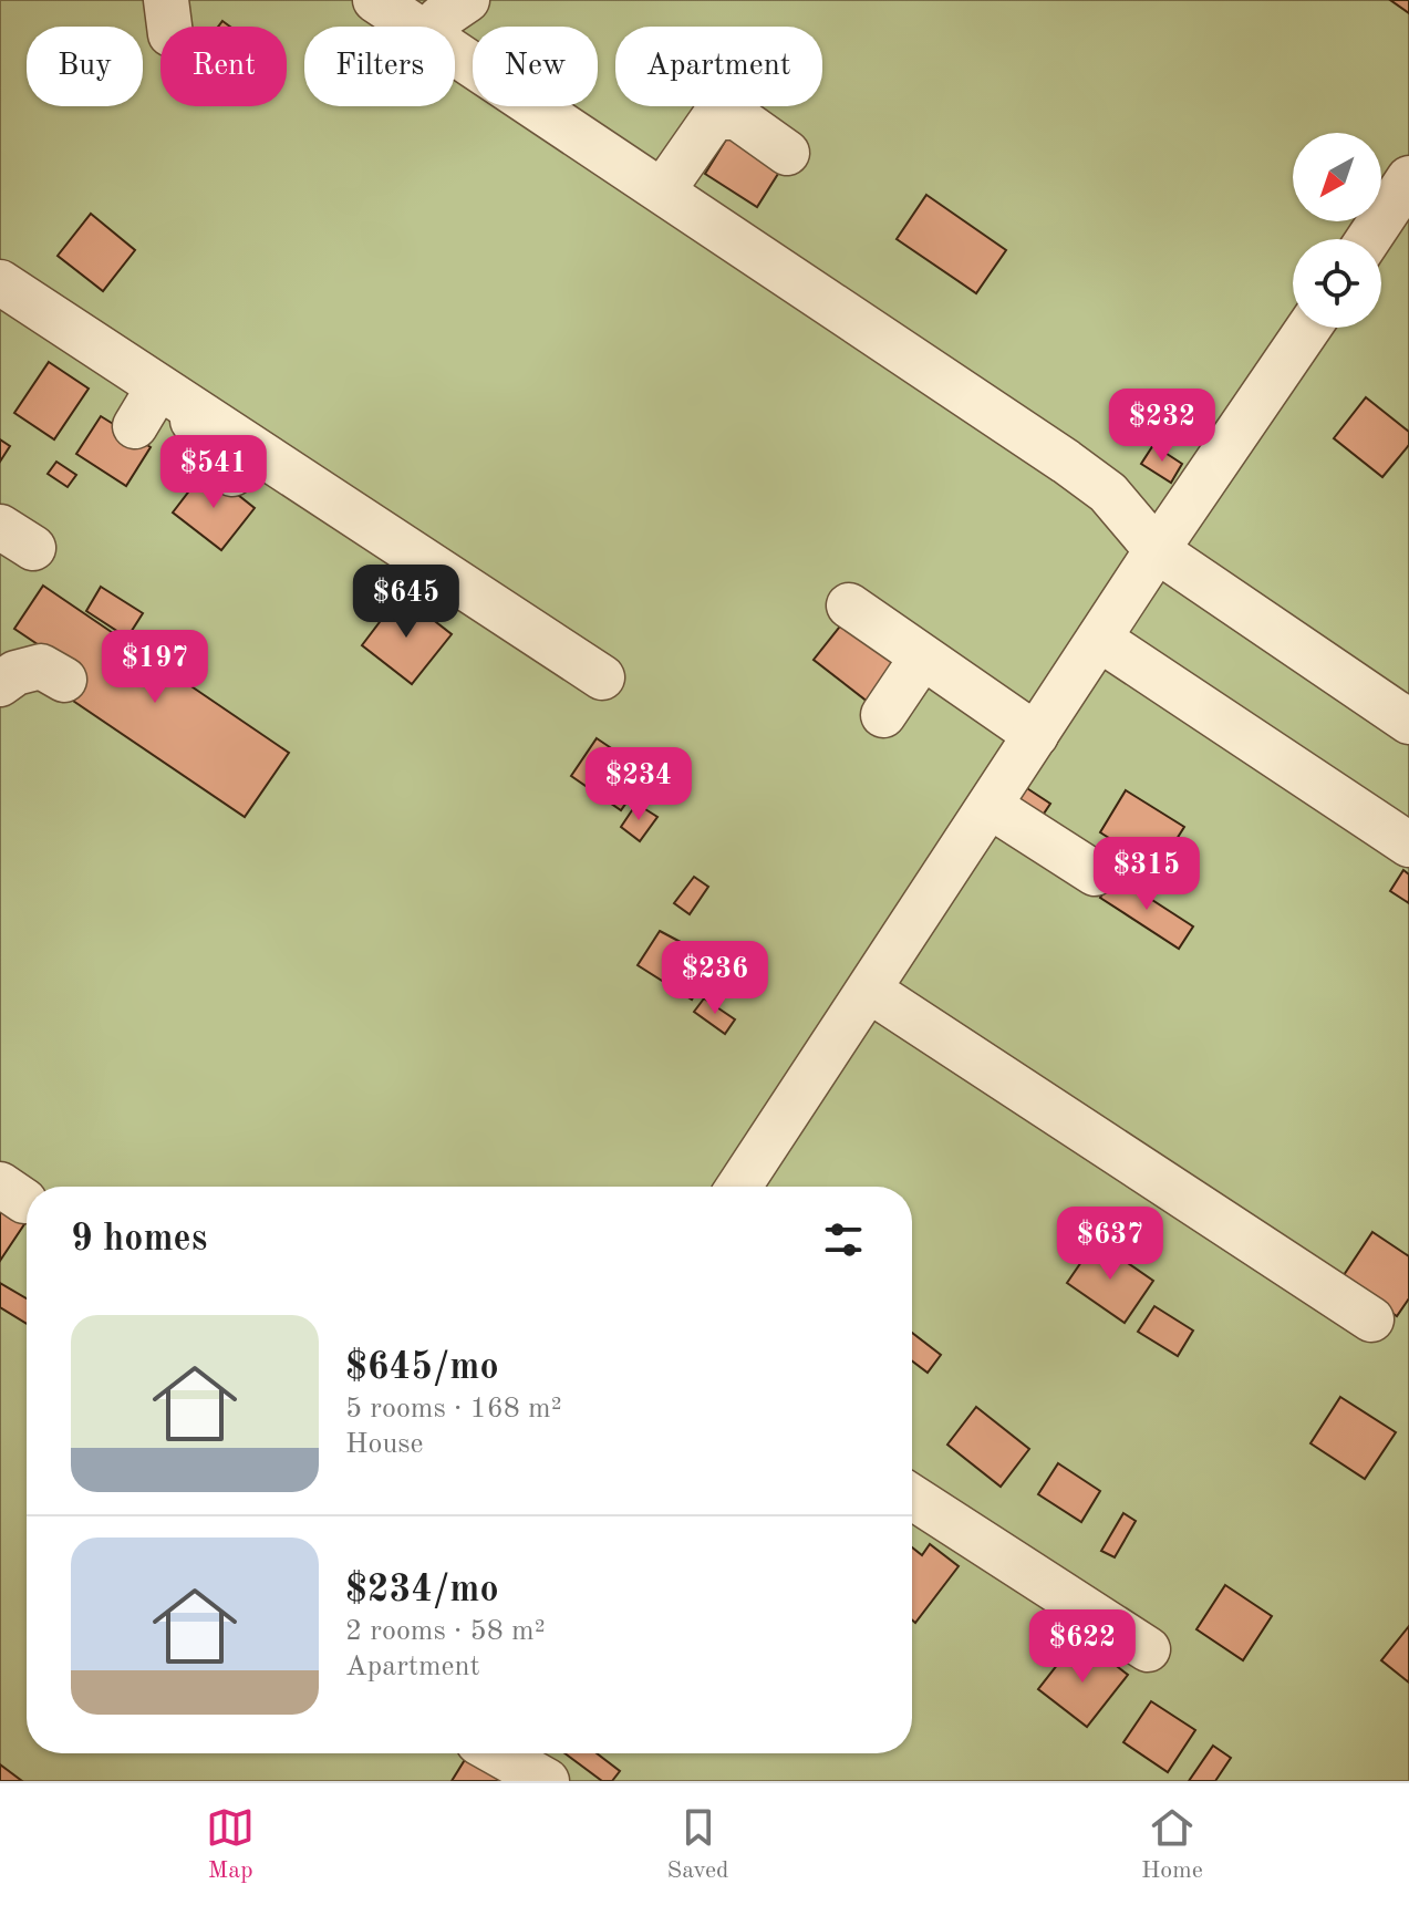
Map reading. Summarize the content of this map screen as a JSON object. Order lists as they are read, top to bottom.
{
  "north": "bottom left",
  "page": {
    "chip": [
      "Buy",
      "Rent",
      "Filters",
      "New",
      "Apartment"
    ],
    "price": [
      "$232",
      "$541",
      "$645",
      "$197",
      "$234",
      "$315",
      "$236",
      "$637",
      "$622"
    ],
    "heading": "9 homes",
    "list": [
      {
        "name": "$645/mo",
        "note": "5 rooms · 168 m² · House"
      },
      {
        "name": "$234/mo",
        "note": "2 rooms · 58 m² · Apartment"
      }
    ],
    "tabs": ["Map", "Saved", "Home"]
  }
}
